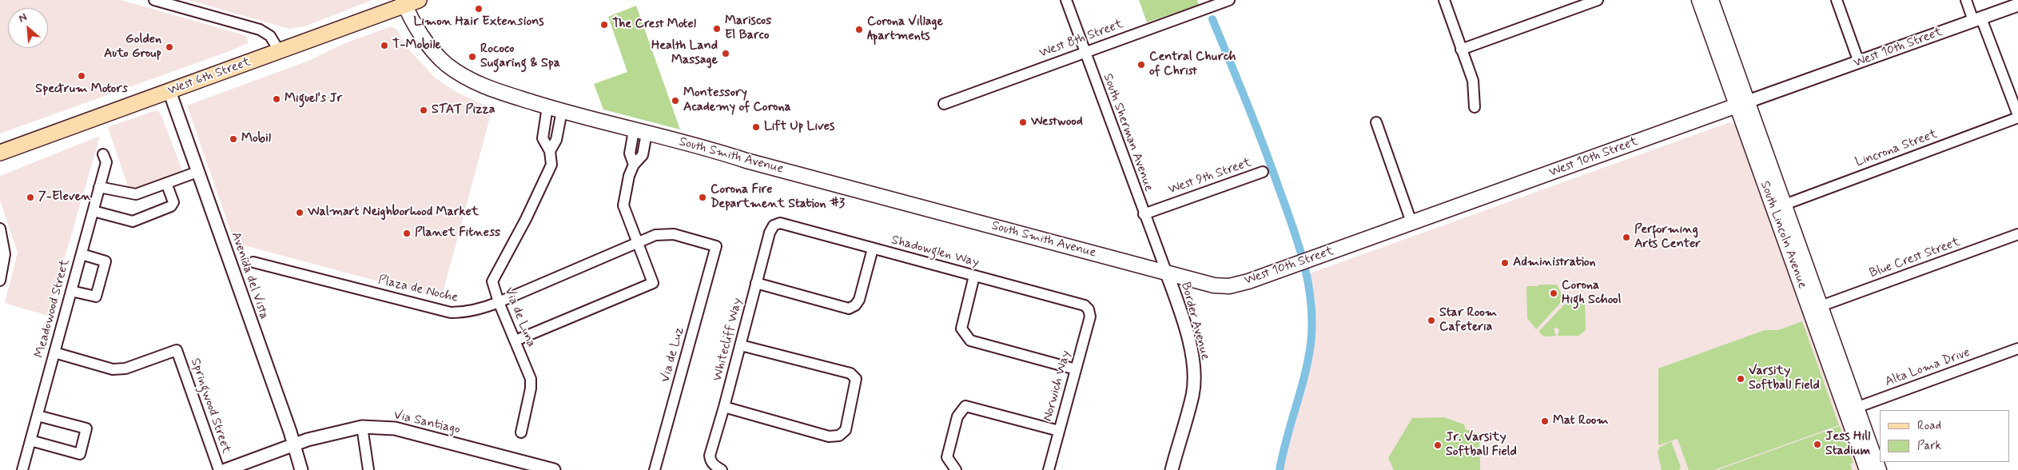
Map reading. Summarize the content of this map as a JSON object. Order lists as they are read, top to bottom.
{
  "streets": {
    "main road": [
      "West 10th Street",
      "West 6th Street",
      "South Smith Avenue",
      "South Lincoln Avenue"
    ],
    "street": [
      "West 8th Street",
      "South Sherman Avenue",
      "Lincrona Street",
      "West 9th Street",
      "Shadowglen Way",
      "Blue Crest Street",
      "Avenida del Vista",
      "Plaza de Noche",
      "Meadowood Street",
      "Via de Luna",
      "Border Avenue",
      "Whitecliff Way",
      "Via de Luz",
      "Alta Loma Drive",
      "Norwich Way",
      "Springwood Street",
      "Via Santiago"
    ]
  },
  "crossings": [
    ["West 8th Street", "South Sherman Avenue"],
    ["West 10th Street", "South Sherman Avenue"],
    ["West 10th Street", "South Smith Avenue"],
    ["West 10th Street", "South Lincoln Avenue"],
    ["West 10th Street", "Border Avenue"],
    ["West 6th Street", "South Smith Avenue"],
    ["West 6th Street", "Avenida del Vista"],
    ["South Sherman Avenue", "South Smith Avenue"],
    ["South Sherman Avenue", "West 9th Street"],
    ["South Sherman Avenue", "Border Avenue"],
    ["Lincrona Street", "South Lincoln Avenue"],
    ["South Smith Avenue", "Via de Luna"],
    ["South Smith Avenue", "Border Avenue"],
    ["South Lincoln Avenue", "Blue Crest Street"],
    ["South Lincoln Avenue", "Alta Loma Drive"],
    ["Shadowglen Way", "Whitecliff Way"],
    ["Shadowglen Way", "Norwich Way"],
    ["Avenida del Vista", "Via Santiago"],
    ["Plaza de Noche", "Via de Luna"],
    ["Plaza de Noche", "Via de Luz"],
    ["Meadowood Street", "Springwood Street"]
  ],
  "places": [
    "Limon Hair Extensions",
    "The Crest Motel",
    "Mariscos El Barco",
    "Corona Village Apartments",
    "T-Mobile",
    "Golden Auto Group",
    "Health Land Massage",
    "Rococo Sugaring & Spa",
    "Central Church of Christ",
    "Spectrum Motors",
    "Miguel's Jr",
    "Montessory Academy of Corona",
    "STAT Pizza",
    "Westwood",
    "Lift Up Lives",
    "Mobil",
    "7-Eleven",
    "Corona Fire Department Station #3",
    "Walmart Neighborhood Market",
    "Planet Fitness",
    "Performing Arts Center",
    "Administration",
    "Corona High School",
    "Star Room Cafeteria",
    "Varsity Softball Field",
    "Mat Room",
    "Jess Hill Stadium",
    "Jr. Varsity Softball Field"
  ],
  "legend": ["Road", "Park"],
  "north": "top left"
}
